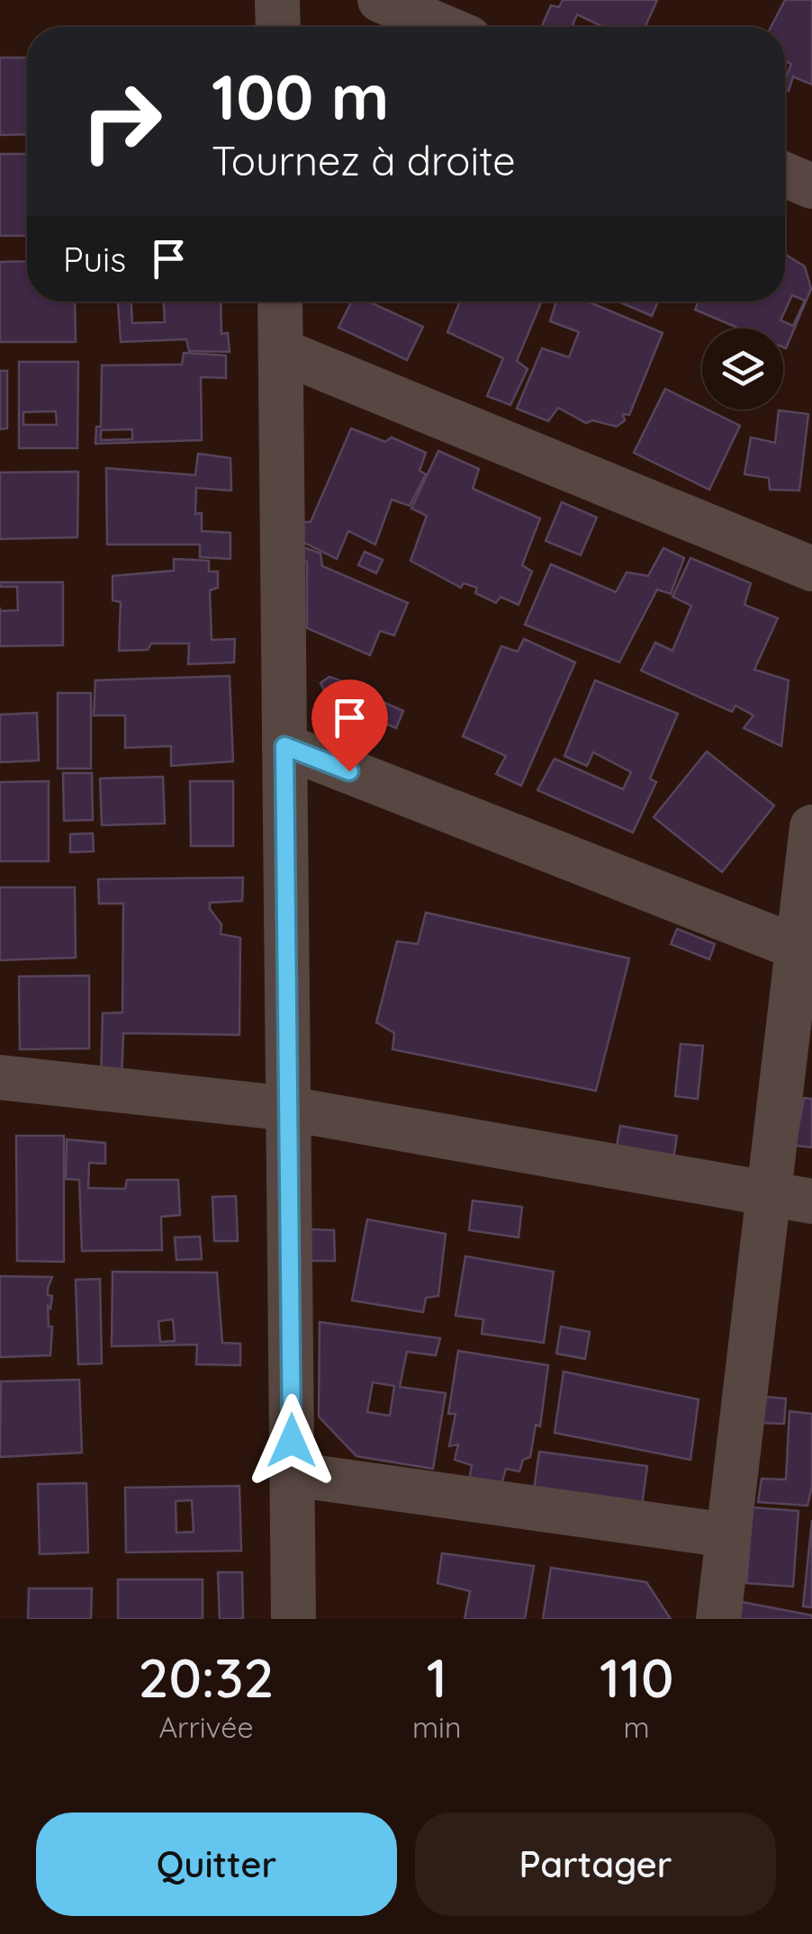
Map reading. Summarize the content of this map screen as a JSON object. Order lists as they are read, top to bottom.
{
  "page": {
    "turn": ["100 m", "Tournez à droite"],
    "then": "Puis",
    "eta": [
      "20:32",
      "Arrivée",
      "1",
      "min",
      "110",
      "m"
    ],
    "buttons": ["Quitter", "Partager"]
  }
}
